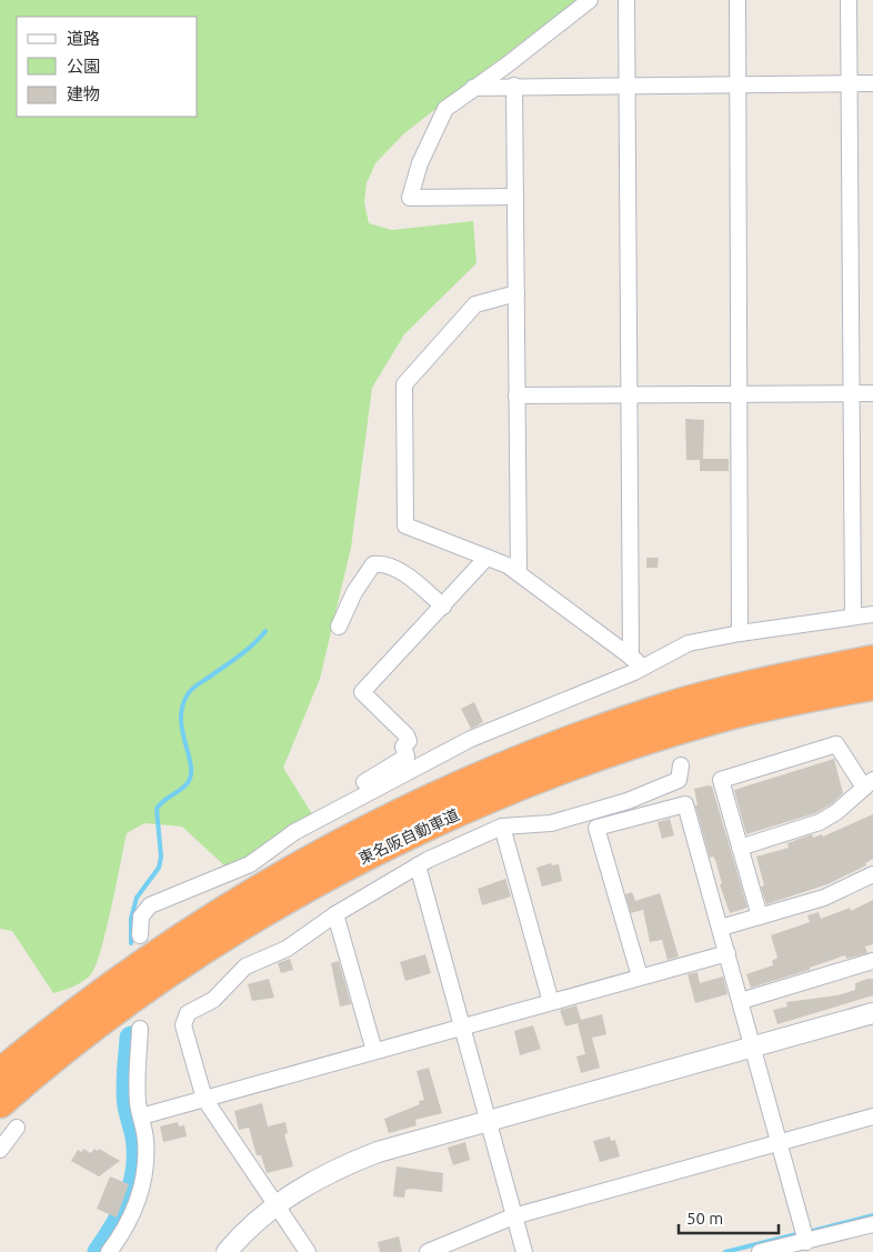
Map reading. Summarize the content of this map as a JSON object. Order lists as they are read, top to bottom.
{
  "streets": {
    "highway": ["東名阪自動車道"]
  },
  "legend": ["道路", "公園", "建物"],
  "scale_bar": "50 m"
}
